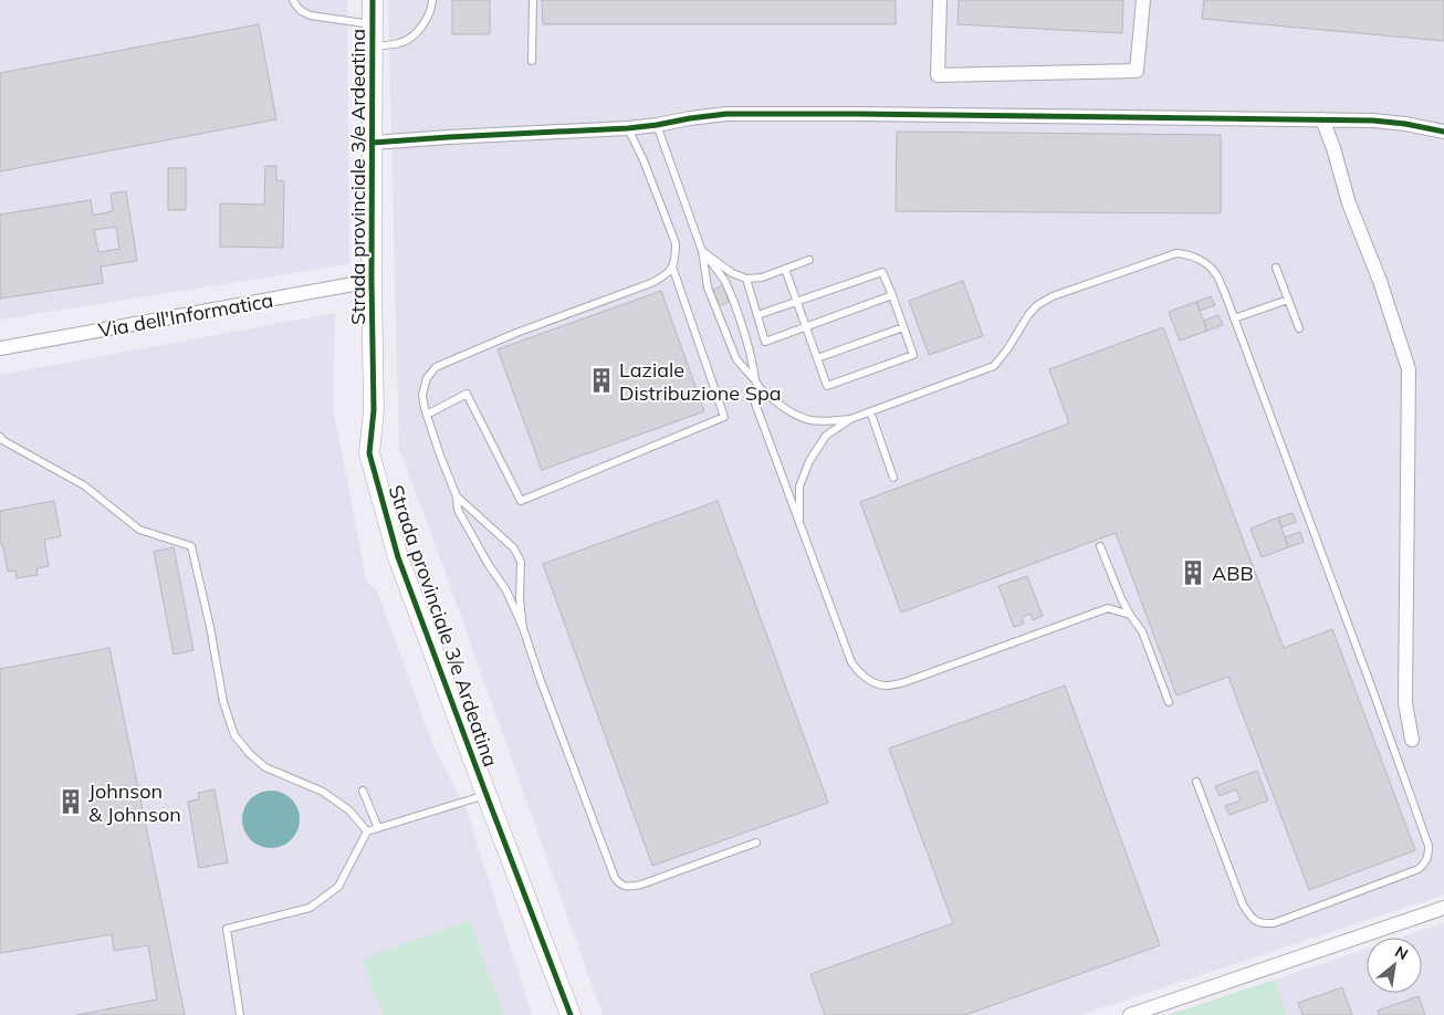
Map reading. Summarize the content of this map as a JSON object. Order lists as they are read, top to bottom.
{
  "streets": {
    "main road": ["Strada provinciale 3/e Ardeatina"],
    "street": ["Via dell'Informatica"]
  },
  "crossings": [
    ["Strada provinciale 3/e Ardeatina", "Via dell'Informatica"]
  ],
  "places": {
    "building": ["Laziale Distribuzione Spa", "ABB", "Johnson & Johnson"]
  },
  "north": "top right"
}
